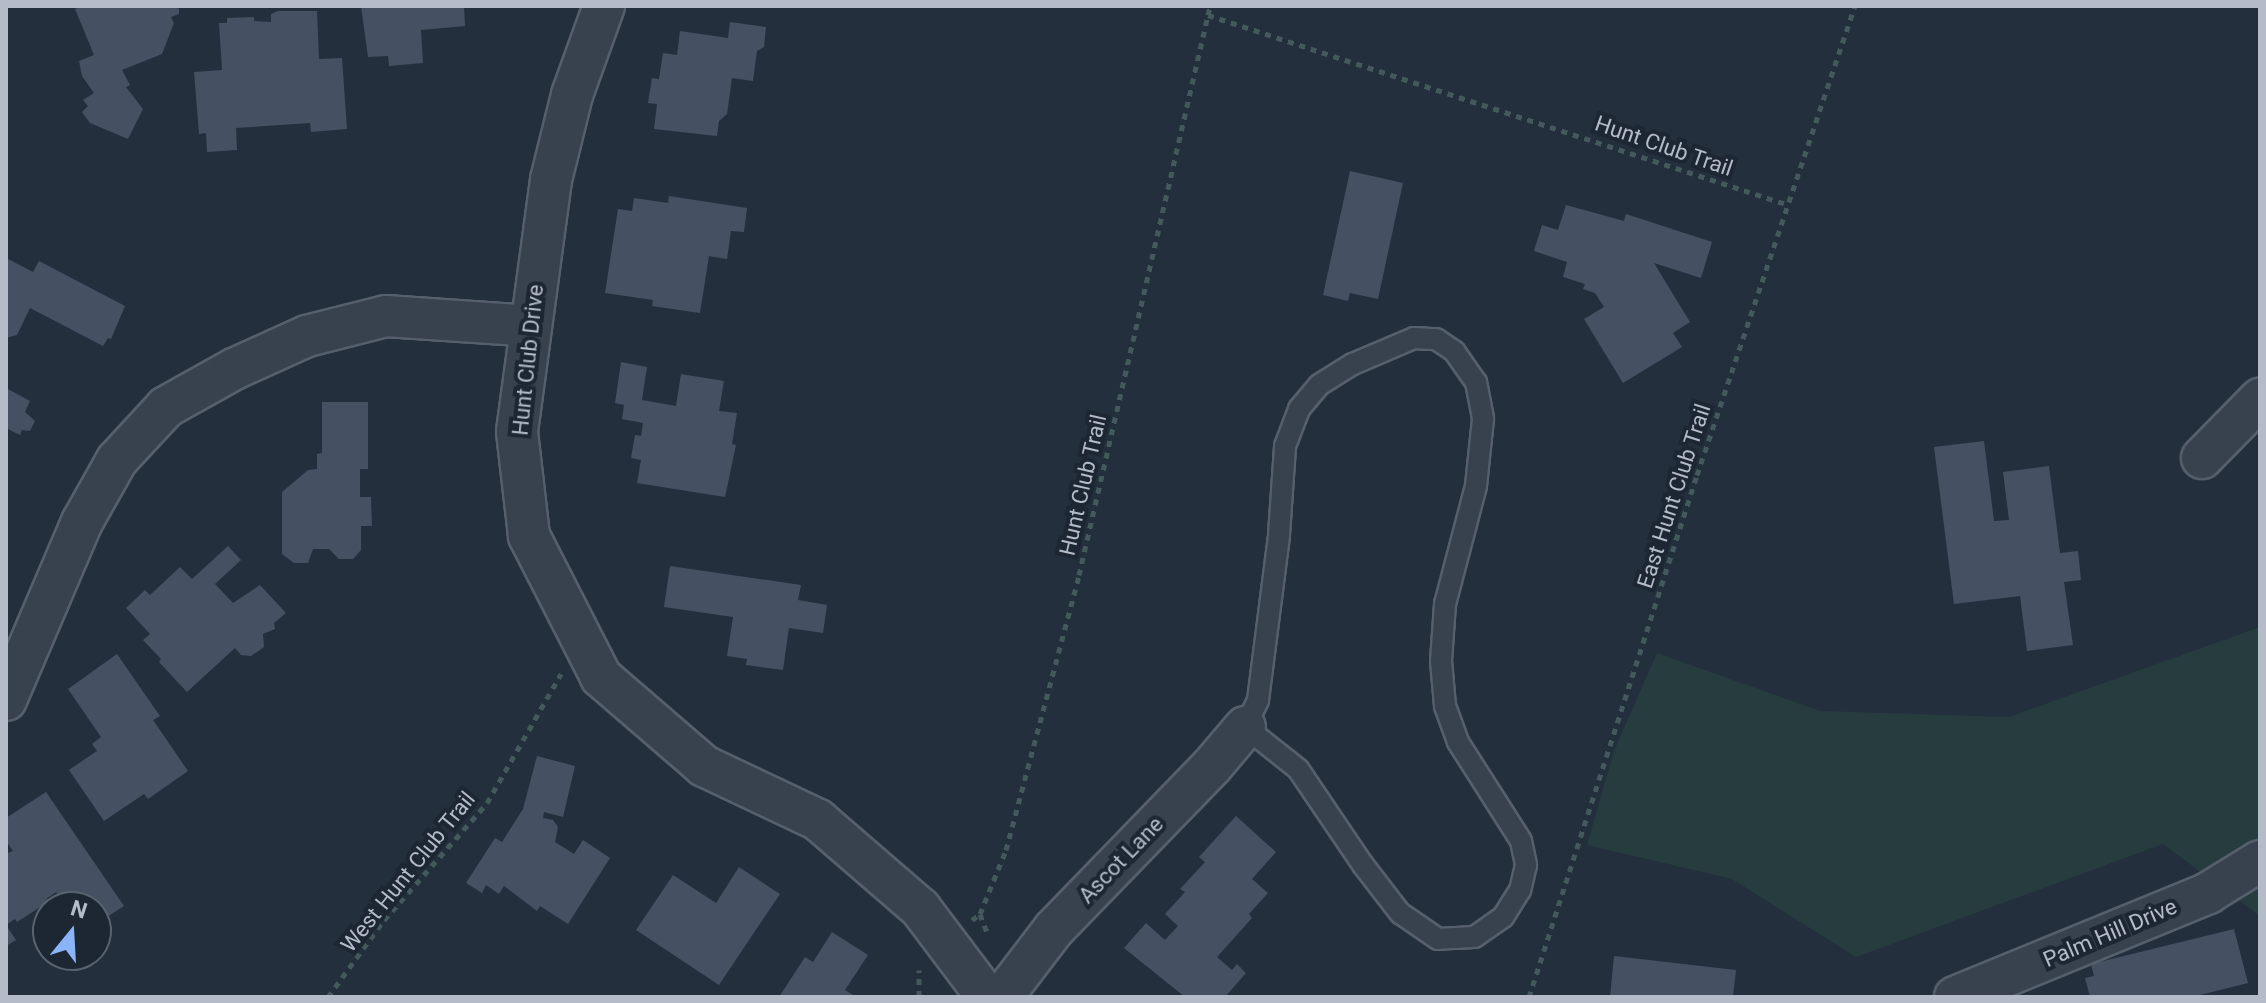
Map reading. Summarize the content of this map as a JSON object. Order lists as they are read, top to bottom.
{
  "streets": {
    "street": ["Hunt Club Drive", "Ascot Lane", "Palm Hill Drive"],
    "path": ["Hunt Club Trail", "East Hunt Club Trail", "West Hunt Club Trail"]
  },
  "crossings": [
    ["Hunt Club Trail", "Hunt Club Drive"],
    ["Hunt Club Trail", "East Hunt Club Trail"],
    ["Hunt Club Drive", "West Hunt Club Trail"]
  ],
  "north": "top"
}
